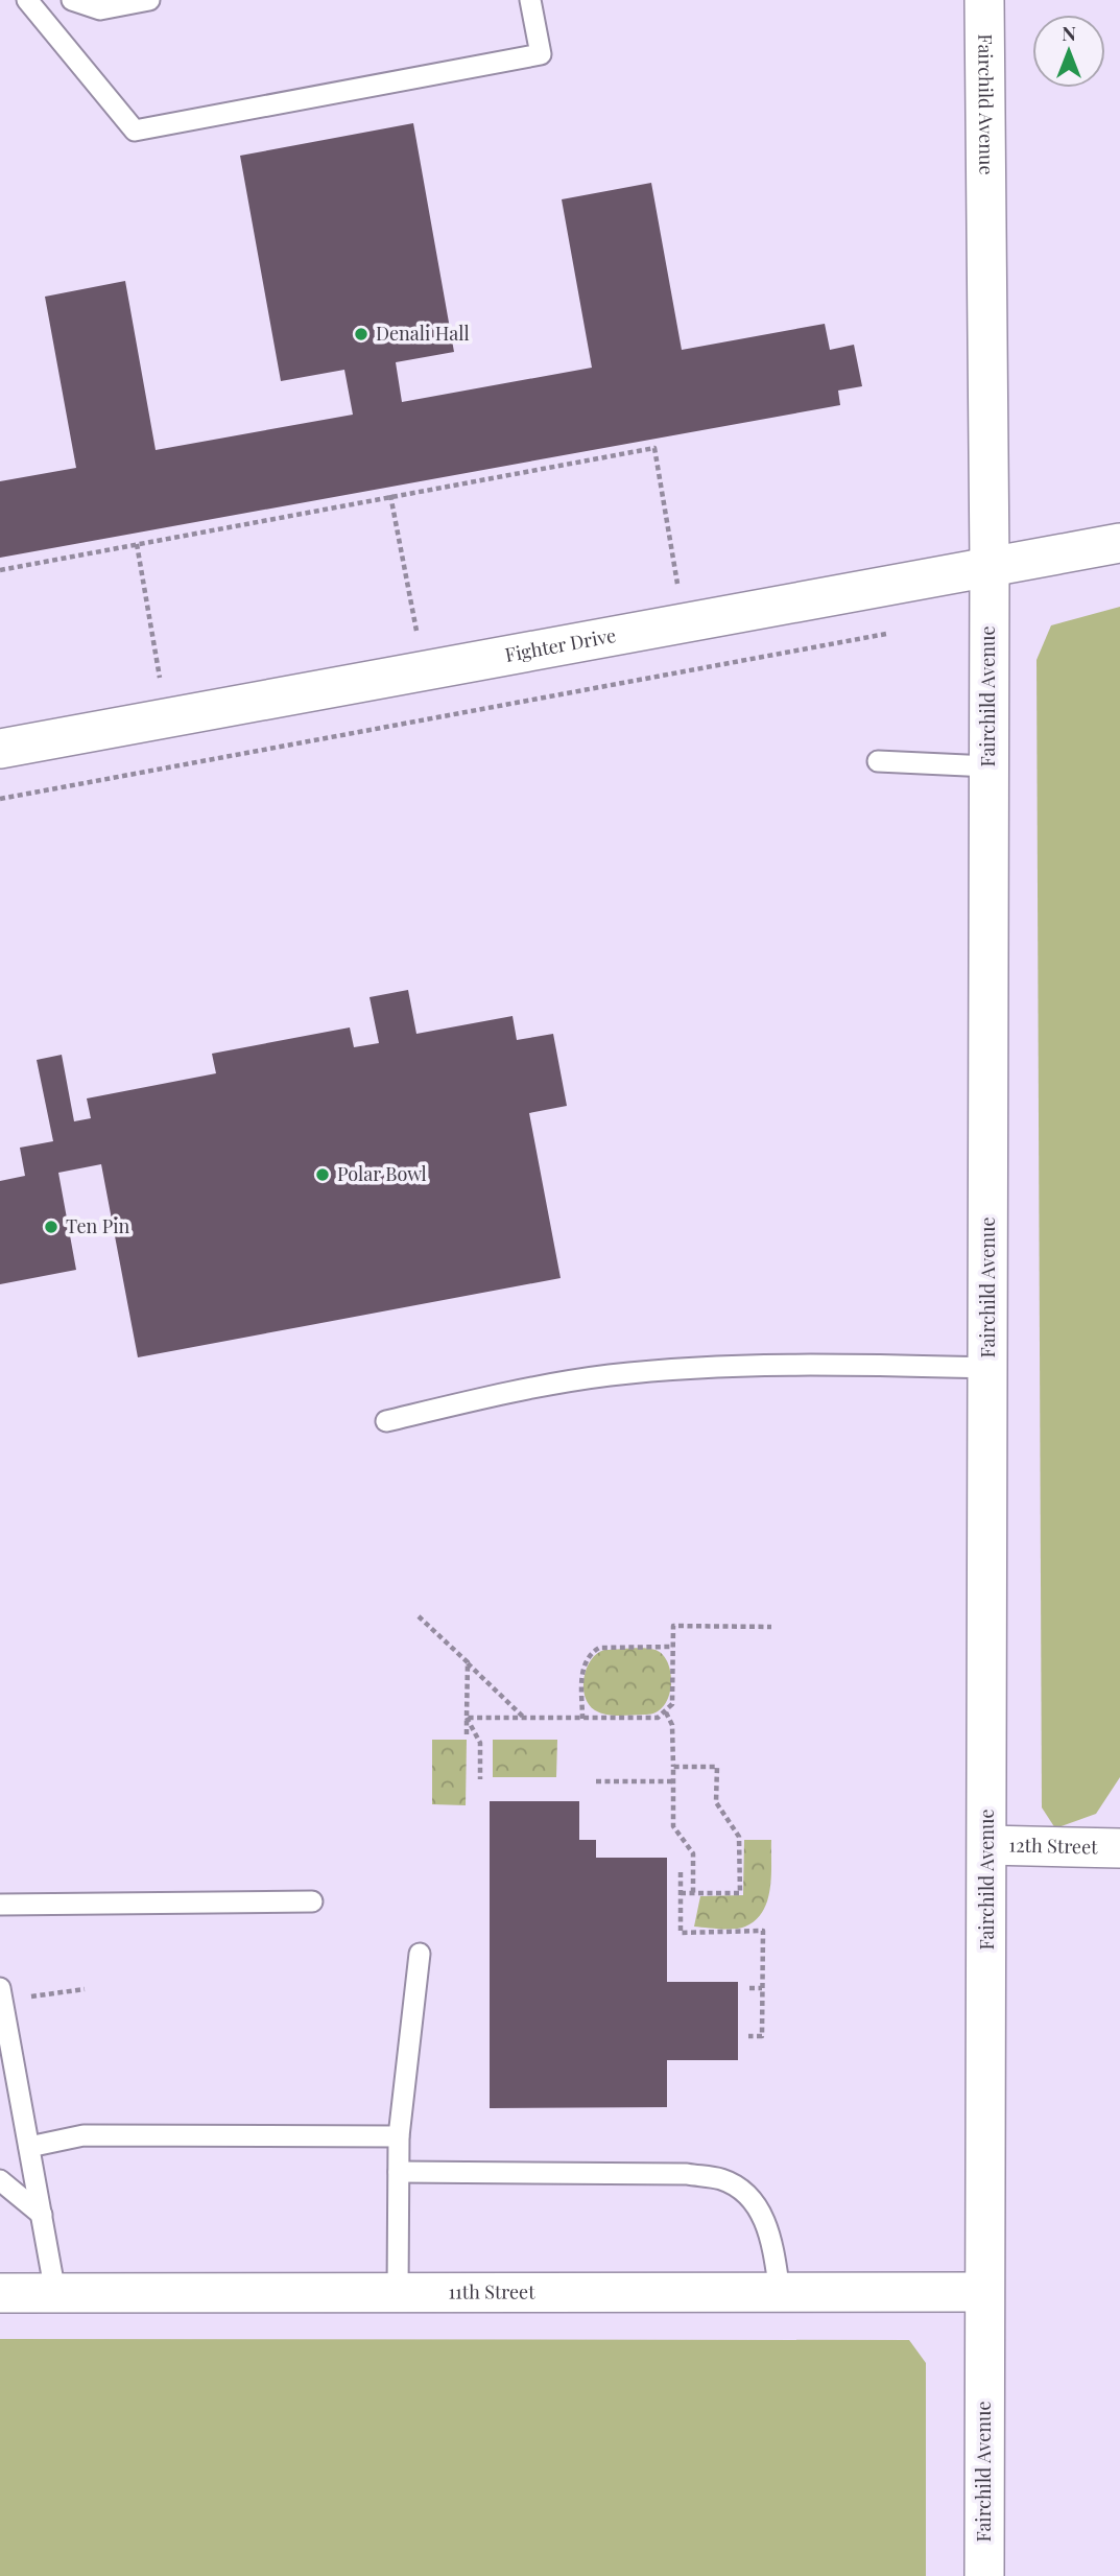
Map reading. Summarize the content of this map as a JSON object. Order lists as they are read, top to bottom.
{
  "streets": {
    "street": [
      "Fairchild Avenue",
      "Fighter Drive",
      "12th Street",
      "11th Street"
    ]
  },
  "crossings": [
    ["Fairchild Avenue", "Fighter Drive"],
    ["Fairchild Avenue", "12th Street"],
    ["Fairchild Avenue", "11th Street"]
  ],
  "places": ["Denali Hall", "Polar Bowl", "Ten Pin"],
  "north": "top"
}
